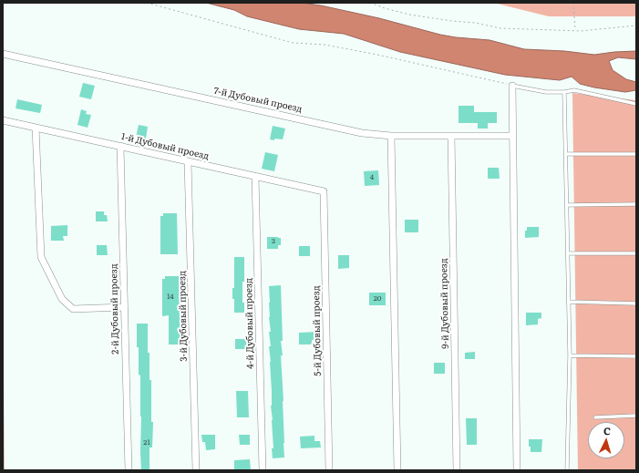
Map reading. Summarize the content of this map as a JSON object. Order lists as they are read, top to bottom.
{
  "streets": {
    "street": [
      "7-й Дубовый проезд",
      "1-й Дубовый проезд",
      "9-й Дубовый проезд",
      "2-й Дубовый проезд",
      "3-й Дубовый проезд",
      "4-й Дубовый проезд",
      "5-й Дубовый проезд"
    ]
  },
  "crossings": [
    ["7-й Дубовый проезд", "9-й Дубовый проезд"],
    ["1-й Дубовый проезд", "2-й Дубовый проезд"],
    ["1-й Дубовый проезд", "3-й Дубовый проезд"],
    ["1-й Дубовый проезд", "4-й Дубовый проезд"],
    ["1-й Дубовый проезд", "5-й Дубовый проезд"]
  ],
  "house_numbers": [
    "4",
    "3",
    "14",
    "20",
    "21"
  ],
  "north": "top"
}
